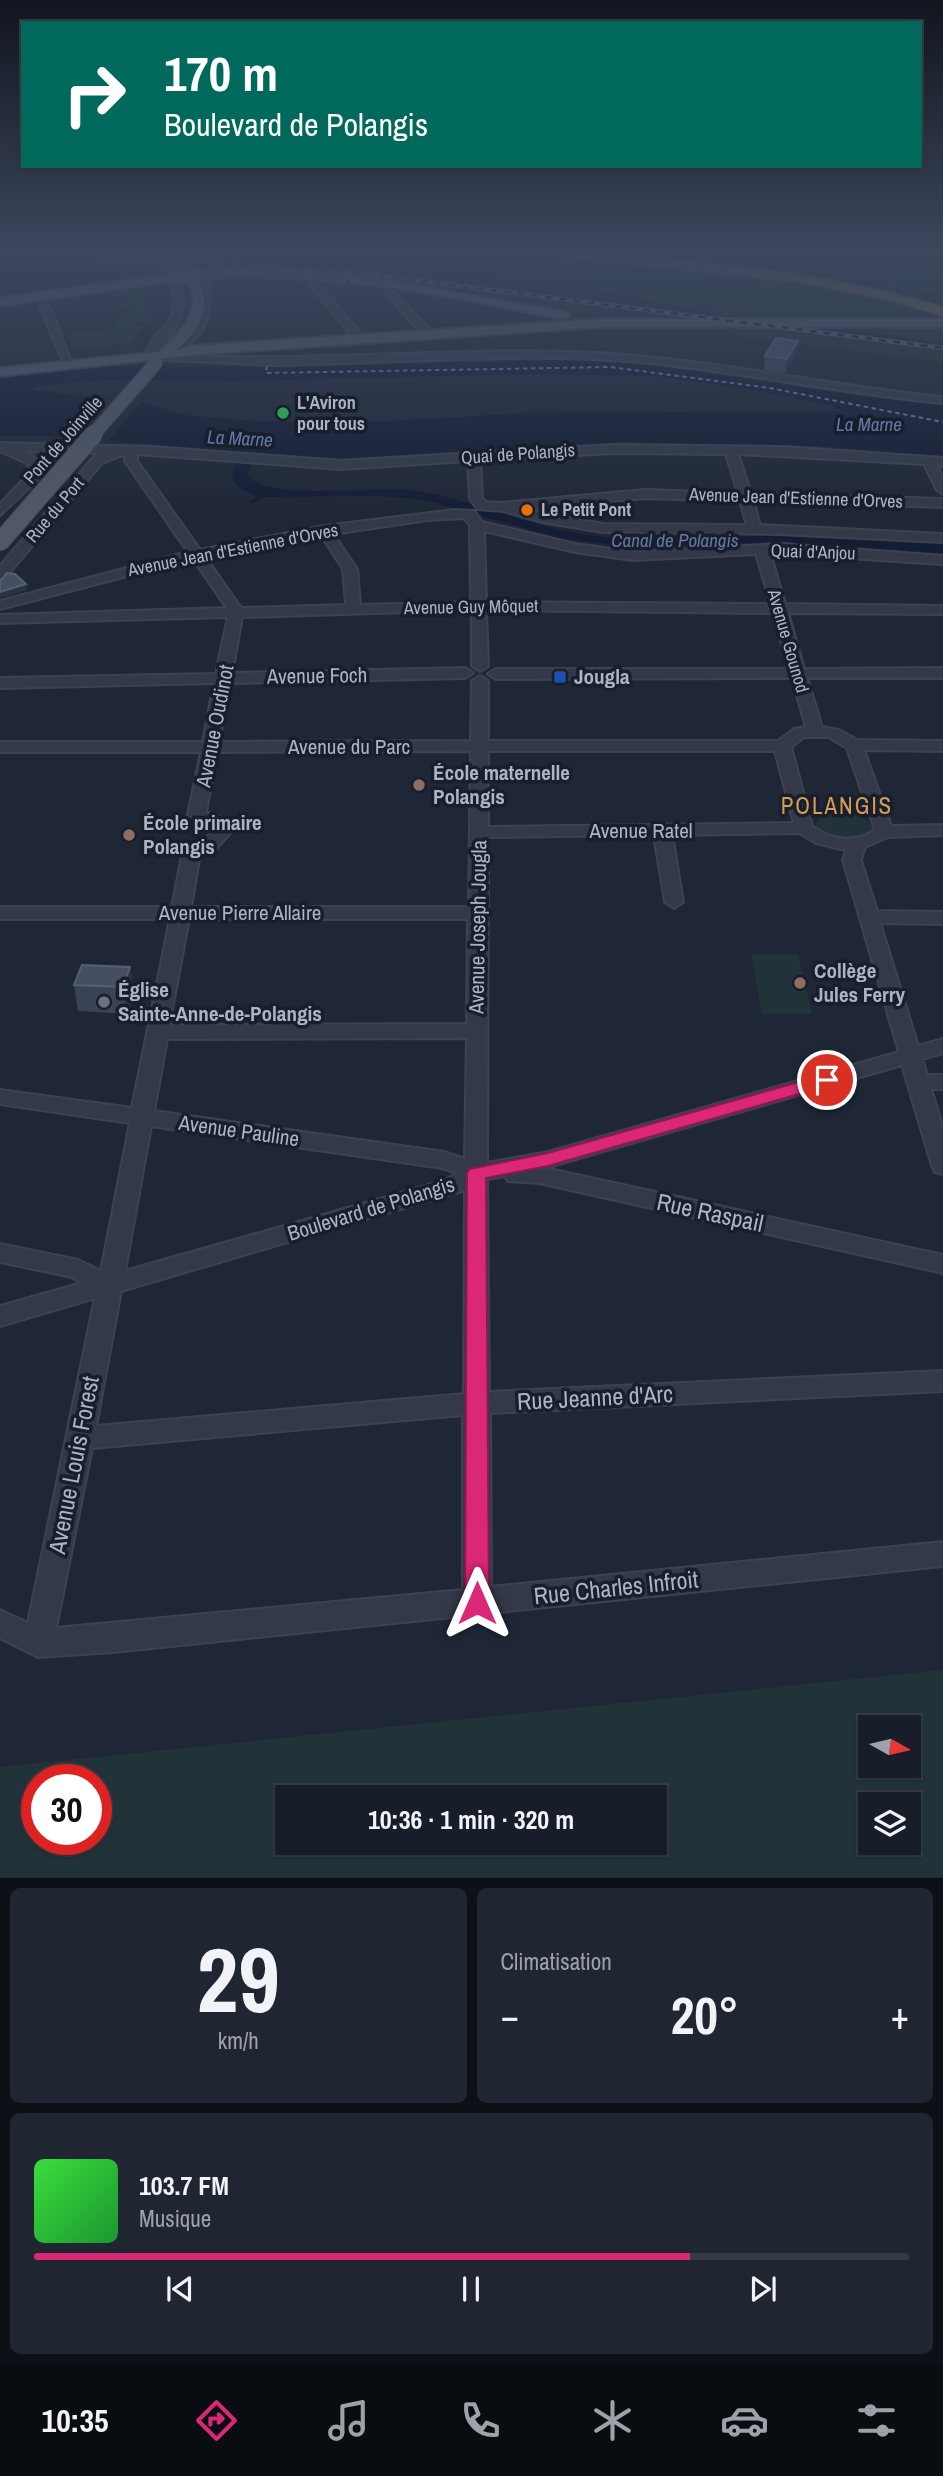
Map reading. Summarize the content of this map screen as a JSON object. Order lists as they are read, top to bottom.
{
  "streets": {
    "main road": ["Pont de Joinville"],
    "street": [
      "Quai de Polangis",
      "Avenue Jean d'Estienne d'Orves",
      "Rue du Port",
      "Quai d'Anjou",
      "Avenue Guy Môquet",
      "Avenue Gounod",
      "Avenue Foch",
      "Avenue Oudinot",
      "Avenue du Parc",
      "Avenue Ratel",
      "Avenue Pierre Allaire",
      "Avenue Joseph Jougla",
      "Avenue Pauline",
      "Boulevard de Polangis",
      "Rue Raspail",
      "Rue Jeanne d'Arc",
      "Avenue Louis Forest",
      "Rue Charles Infroit"
    ]
  },
  "crossings": [
    ["Quai de Polangis", "Rue du Port"],
    ["Avenue Jean d'Estienne d'Orves", "Quai d'Anjou"],
    ["Avenue Jean d'Estienne d'Orves", "Avenue Joseph Jougla"],
    ["Quai d'Anjou", "Avenue Gounod"],
    ["Quai d'Anjou", "Avenue Joseph Jougla"],
    ["Avenue Guy Môquet", "Avenue Gounod"],
    ["Avenue Guy Môquet", "Avenue Oudinot"],
    ["Avenue Guy Môquet", "Avenue Joseph Jougla"],
    ["Avenue Gounod", "Avenue Foch"],
    ["Avenue Foch", "Avenue Oudinot"],
    ["Avenue Foch", "Avenue Joseph Jougla"],
    ["Avenue Oudinot", "Avenue du Parc"],
    ["Avenue Oudinot", "Avenue Pierre Allaire"],
    ["Avenue Oudinot", "Avenue Pauline"],
    ["Avenue Oudinot", "Boulevard de Polangis"],
    ["Avenue Oudinot", "Avenue Louis Forest"],
    ["Avenue du Parc", "Avenue Joseph Jougla"],
    ["Avenue Ratel", "Avenue Joseph Jougla"],
    ["Avenue Pierre Allaire", "Avenue Joseph Jougla"],
    ["Avenue Joseph Jougla", "Avenue Pauline"],
    ["Avenue Joseph Jougla", "Boulevard de Polangis"],
    ["Avenue Joseph Jougla", "Rue Raspail"],
    ["Avenue Joseph Jougla", "Rue Jeanne d'Arc"],
    ["Avenue Joseph Jougla", "Rue Charles Infroit"],
    ["Avenue Pauline", "Boulevard de Polangis"],
    ["Avenue Pauline", "Rue Raspail"],
    ["Boulevard de Polangis", "Rue Raspail"],
    ["Boulevard de Polangis", "Avenue Louis Forest"],
    ["Rue Jeanne d'Arc", "Avenue Louis Forest"],
    ["Avenue Louis Forest", "Rue Charles Infroit"]
  ],
  "districts": ["POLANGIS"],
  "water": ["La Marne", "Canal de Polangis"],
  "places": {
    "other": [
      "L'Aviron pour tous",
      "Le Petit Pont",
      "École maternelle Polangis",
      "École primaire Polangis",
      "Collège Jules Ferry",
      "Église Sainte-Anne-de-Polangis"
    ],
    "transit": ["Jougla"]
  },
  "north": "right",
  "page": {
    "turn": ["170 m", "Boulevard de Polangis"],
    "limit": "30",
    "trip": "10:36 · 1 min · 320 m",
    "tile": [
      ["29", "km/h"],
      "Climatisation"
    ],
    "heat": ["−", "20°", "+"],
    "song": ["103.7 FM", "Musique"],
    "tabs": "10:35"
  }
}
